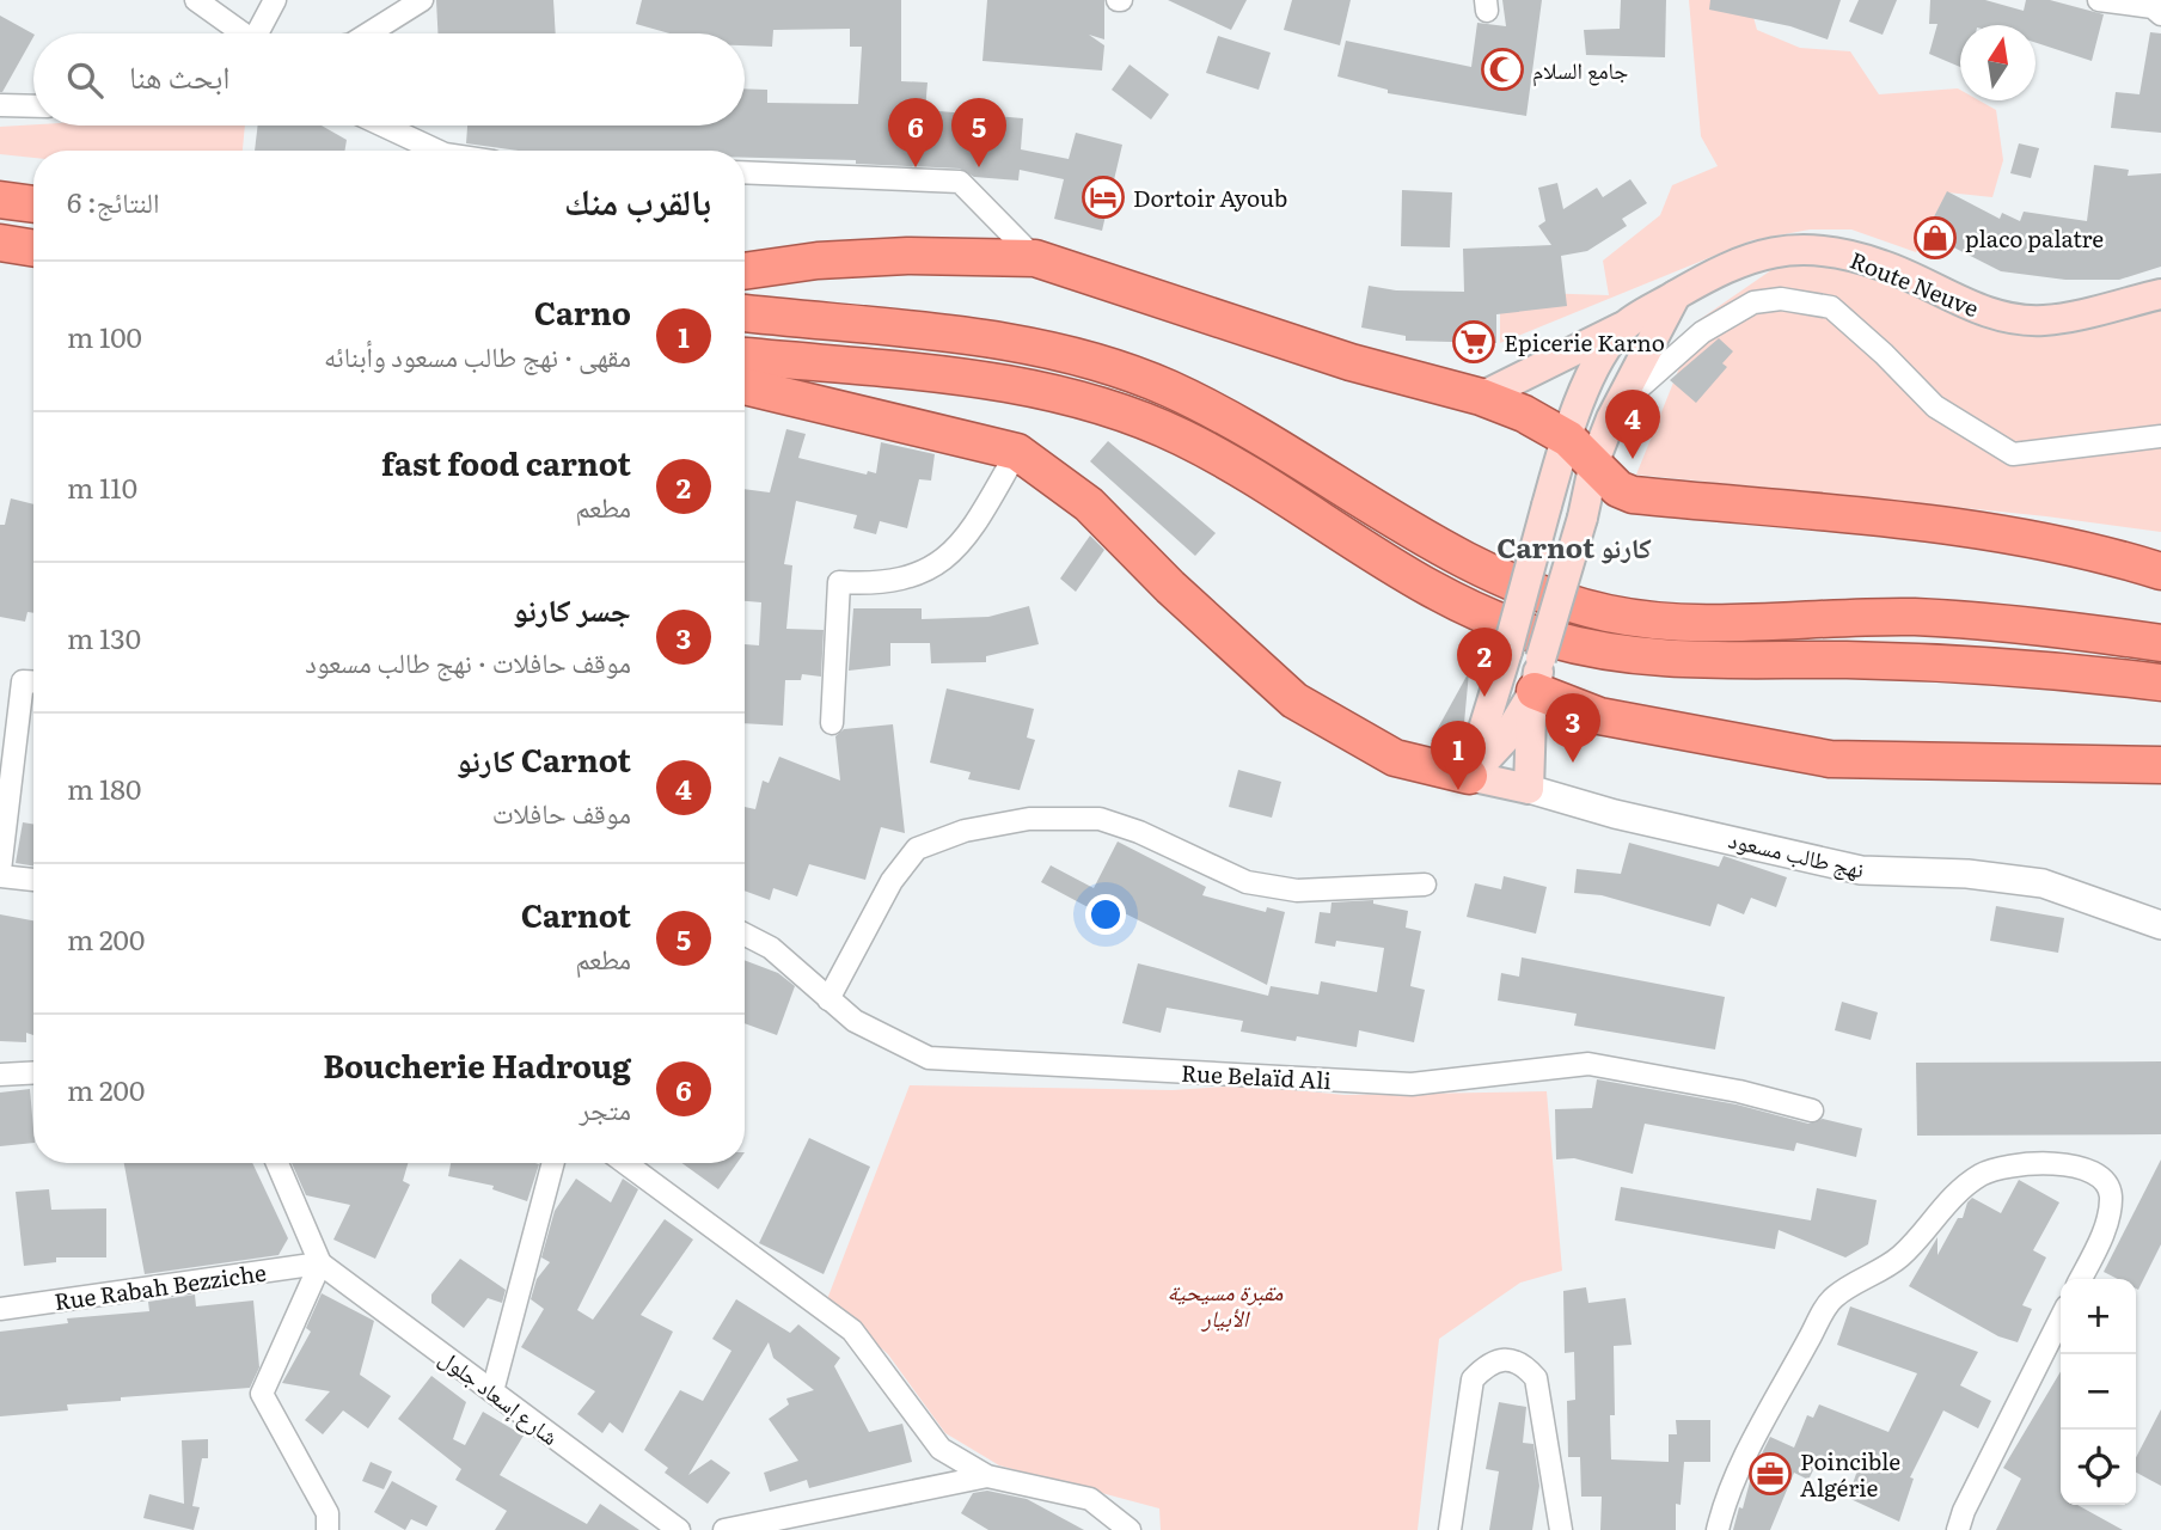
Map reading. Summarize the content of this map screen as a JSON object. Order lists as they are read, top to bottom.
{
  "streets": {
    "main road": ["Route Neuve"],
    "street": [
      "نهج طالب مسعود",
      "Rue Belaïd Ali",
      "Rue Rabah Bezziche",
      "شارع إسعاد جلول"
    ]
  },
  "crossings": [
    ["Rue Rabah Bezziche", "شارع إسعاد جلول"]
  ],
  "districts": ["Carnot كارنو"],
  "parks": ["مقبرة مسيحية الأبيار"],
  "places": {
    "mosque": ["جامع السلام"],
    "hotel": ["Dortoir Ayoub"],
    "shop": ["placo palatre"],
    "supermarket": ["Epicerie Karno"],
    "office": ["Poincible Algérie"]
  },
  "north": "top",
  "page": {
    "search": "ابحث هنا",
    "pins": [
      "5",
      "6",
      "4",
      "2",
      "3",
      "1"
    ],
    "heading": ["بالقرب منك", "النتائج: 6"],
    "list": [
      {
        "mark": "1",
        "name": "Carno",
        "note": "مقهى · نهج طالب مسعود وأبنائه",
        "value": "100 m"
      },
      {
        "mark": "2",
        "name": "fast food carnot",
        "note": "مطعم",
        "value": "110 m"
      },
      {
        "mark": "3",
        "name": "جسر كارنو",
        "note": "موقف حافلات · نهج طالب مسعود",
        "value": "130 m"
      },
      {
        "mark": "4",
        "name": "Carnot كارنو",
        "note": "موقف حافلات",
        "value": "180 m"
      },
      {
        "mark": "5",
        "name": "Carnot",
        "note": "مطعم",
        "value": "200 m"
      },
      {
        "mark": "6",
        "name": "Boucherie Hadroug",
        "note": "متجر",
        "value": "200 m"
      }
    ],
    "map_buttons": ["+", "−"]
  }
}
